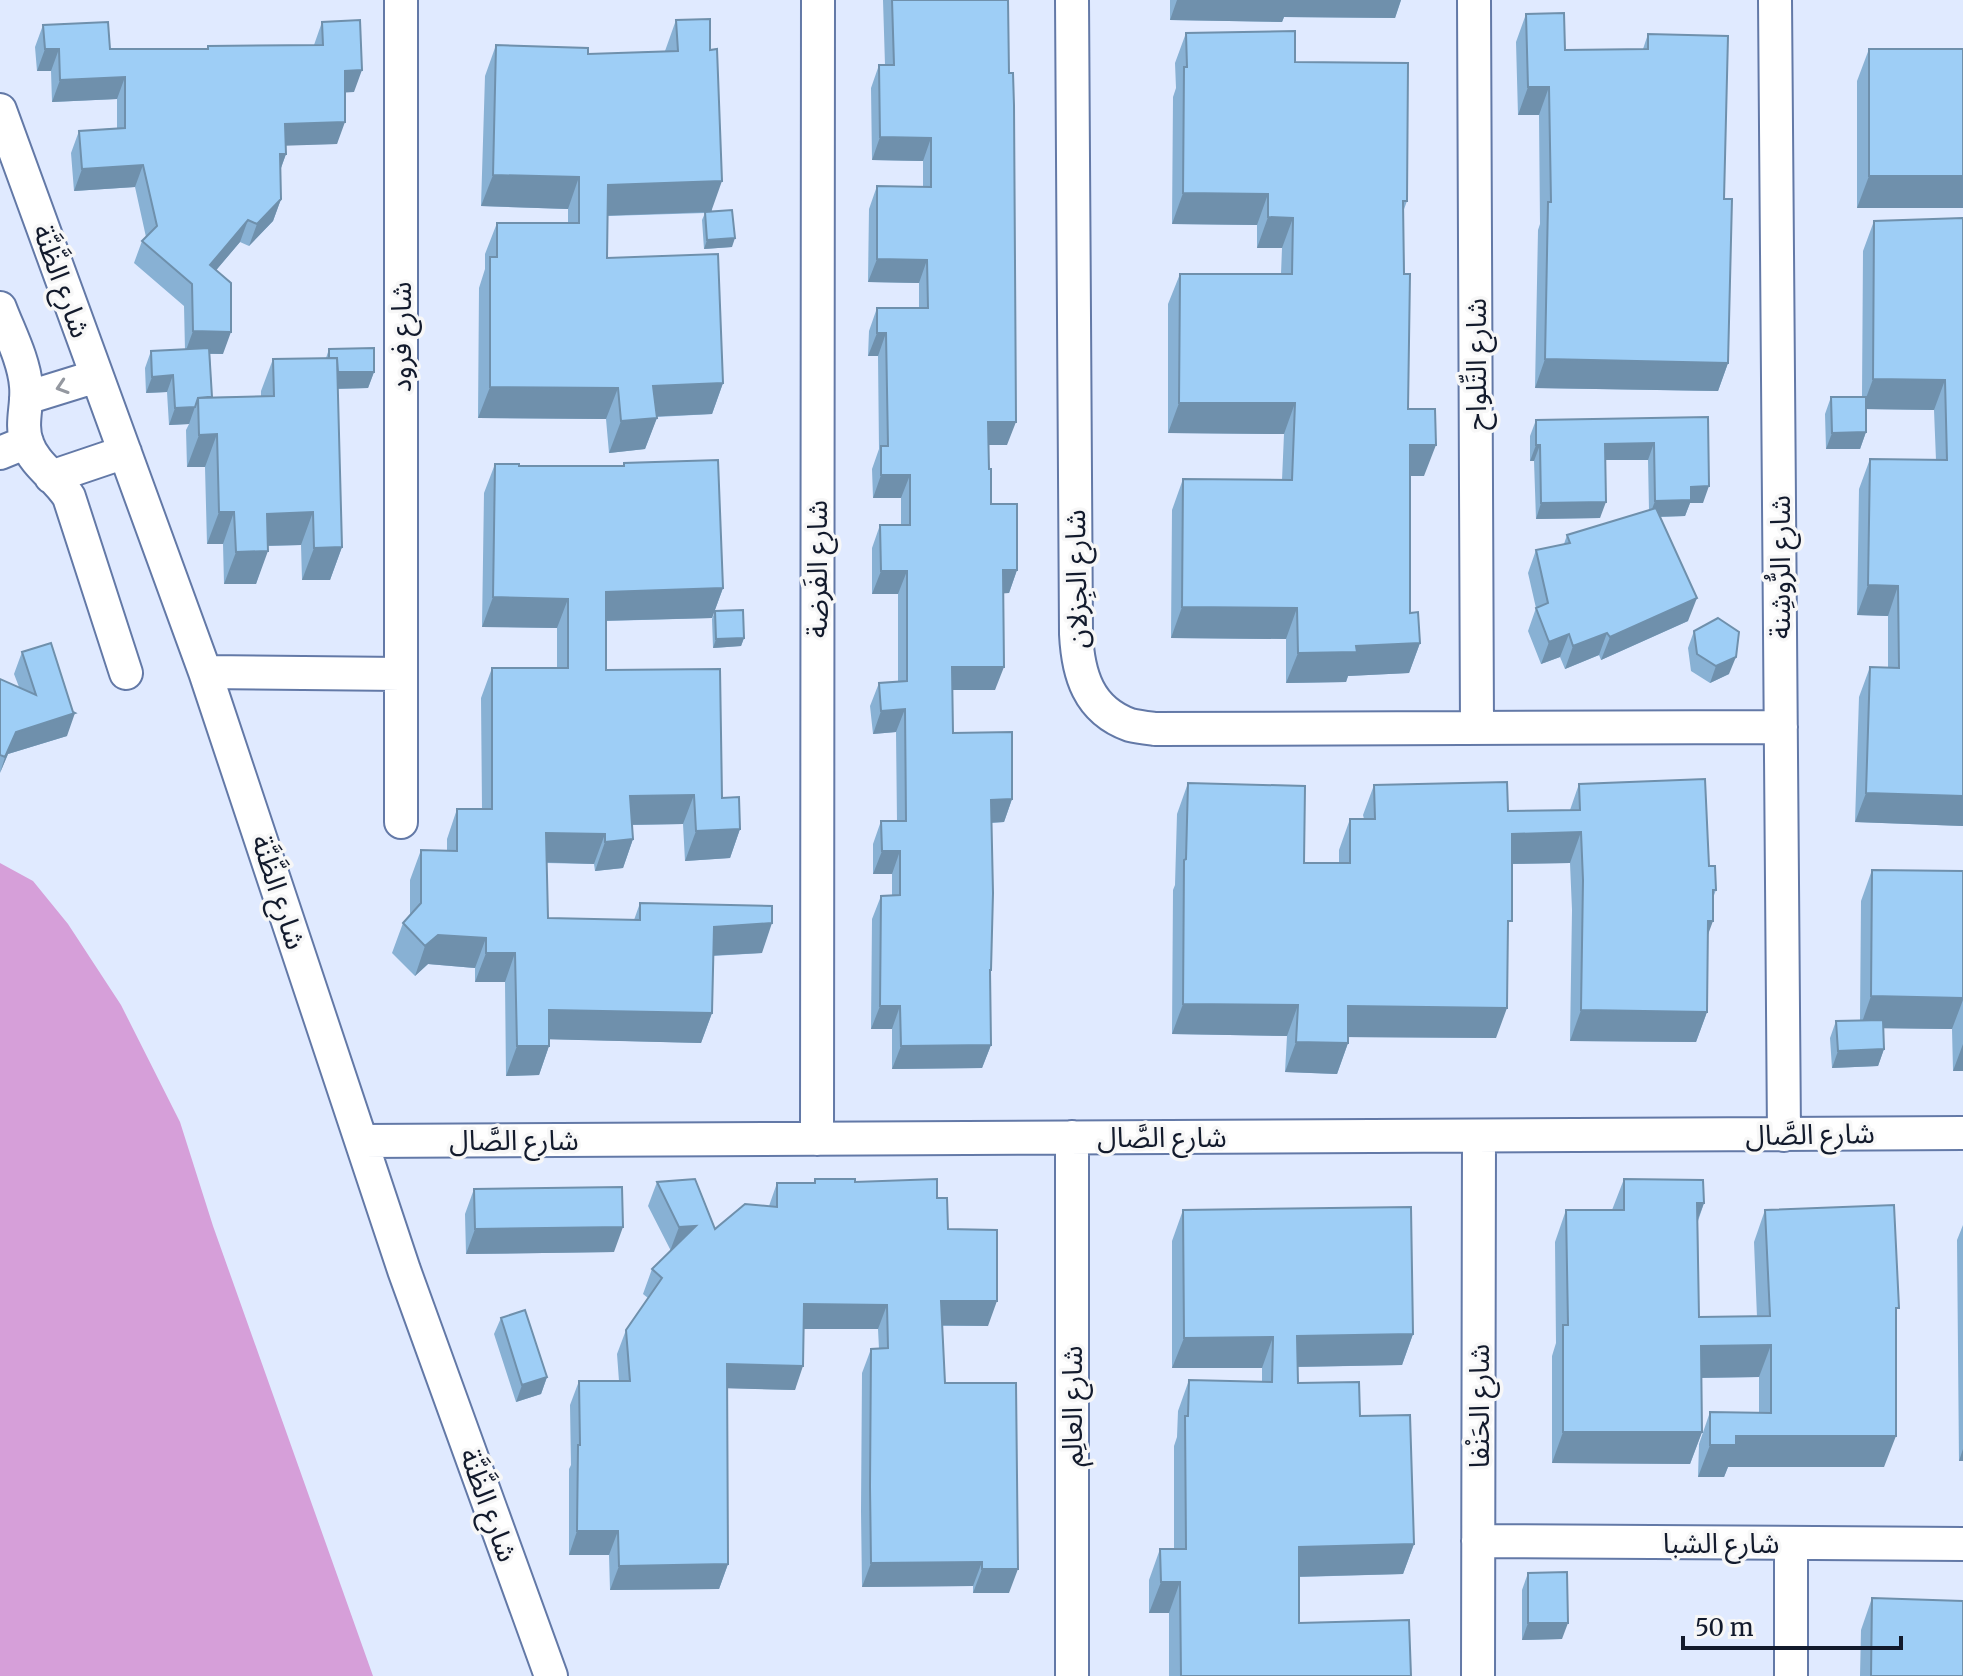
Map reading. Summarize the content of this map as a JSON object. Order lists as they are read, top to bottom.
{
  "streets": {
    "street": [
      "شارع الظَّنَّة",
      "شارع فرود",
      "شارع التِّلواح",
      "شارع الرُّوشِنة",
      "شارع الفَرضة",
      "شارع الجِزلان",
      "شارع الصَّال",
      "شارع العالِم",
      "شارع الحَنْفا",
      "شارع الشبا"
    ]
  },
  "crossings": [
    ["شارع الظَّنَّة", "شارع الصَّال"],
    ["شارع التِّلواح", "شارع الجِزلان"],
    ["شارع الرُّوشِنة", "شارع الجِزلان"],
    ["شارع الرُّوشِنة", "شارع الصَّال"],
    ["شارع الفَرضة", "شارع الصَّال"],
    ["شارع الصَّال", "شارع العالِم"],
    ["شارع الصَّال", "شارع الحَنْفا"],
    ["شارع الحَنْفا", "شارع الشبا"]
  ],
  "scale_bar": "50 m"
}
